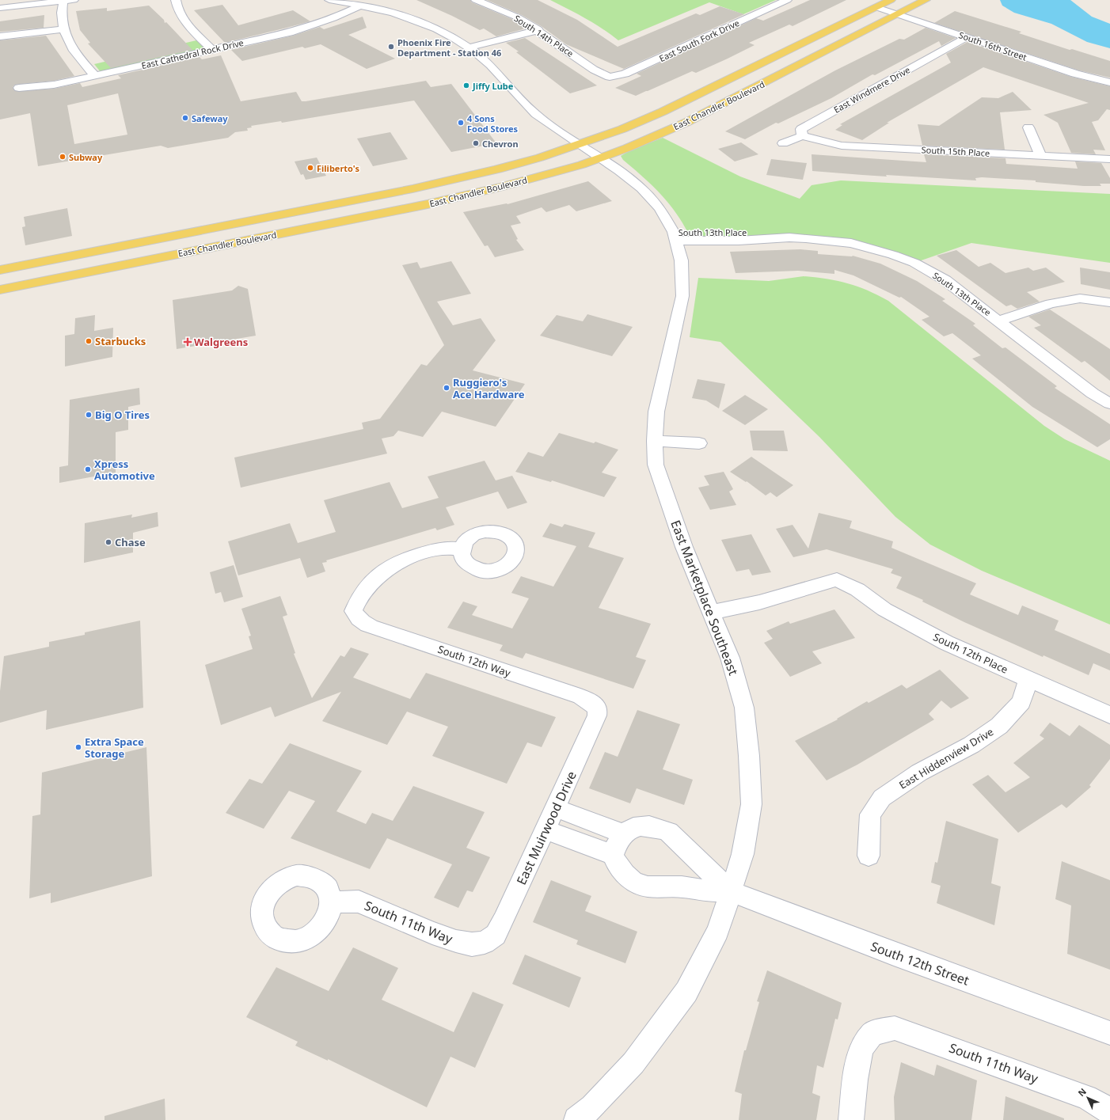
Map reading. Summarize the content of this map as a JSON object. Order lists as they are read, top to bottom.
{
  "streets": {
    "main road": ["East Chandler Boulevard"],
    "street": [
      "South 14th Place",
      "East South Fork Drive",
      "South 16th Street",
      "East Cathedral Rock Drive",
      "East Windmere Drive",
      "South 15th Place",
      "South 13th Place",
      "East Marketplace Southeast",
      "South 12th Place",
      "South 12th Way",
      "East Hiddenview Drive",
      "East Muirwood Drive",
      "South 11th Way",
      "South 12th Street"
    ]
  },
  "crossings": [
    ["South 14th Place", "East South Fork Drive"],
    ["South 16th Street", "East Windmere Drive"],
    ["South 16th Street", "East Chandler Boulevard"],
    ["East Cathedral Rock Drive", "East Marketplace Southeast"],
    ["East Windmere Drive", "South 15th Place"],
    ["East Chandler Boulevard", "East Marketplace Southeast"],
    ["South 13th Place", "East Marketplace Southeast"],
    ["East Marketplace Southeast", "South 12th Place"],
    ["East Marketplace Southeast", "South 12th Street"],
    ["South 12th Place", "East Hiddenview Drive"],
    ["South 12th Way", "East Muirwood Drive"],
    ["East Muirwood Drive", "South 11th Way"]
  ],
  "places": {
    "other": [
      "Phoenix Fire Department - Station 46",
      "Jiffy Lube",
      "Safeway",
      "4 Sons Food Stores",
      "Chevron",
      "Subway",
      "Filiberto's",
      "Starbucks",
      "Ruggiero's Ace Hardware",
      "Big O Tires",
      "Xpress Automotive",
      "Chase",
      "Extra Space Storage"
    ],
    "health": ["Walgreens"]
  },
  "north": "top left"
}
